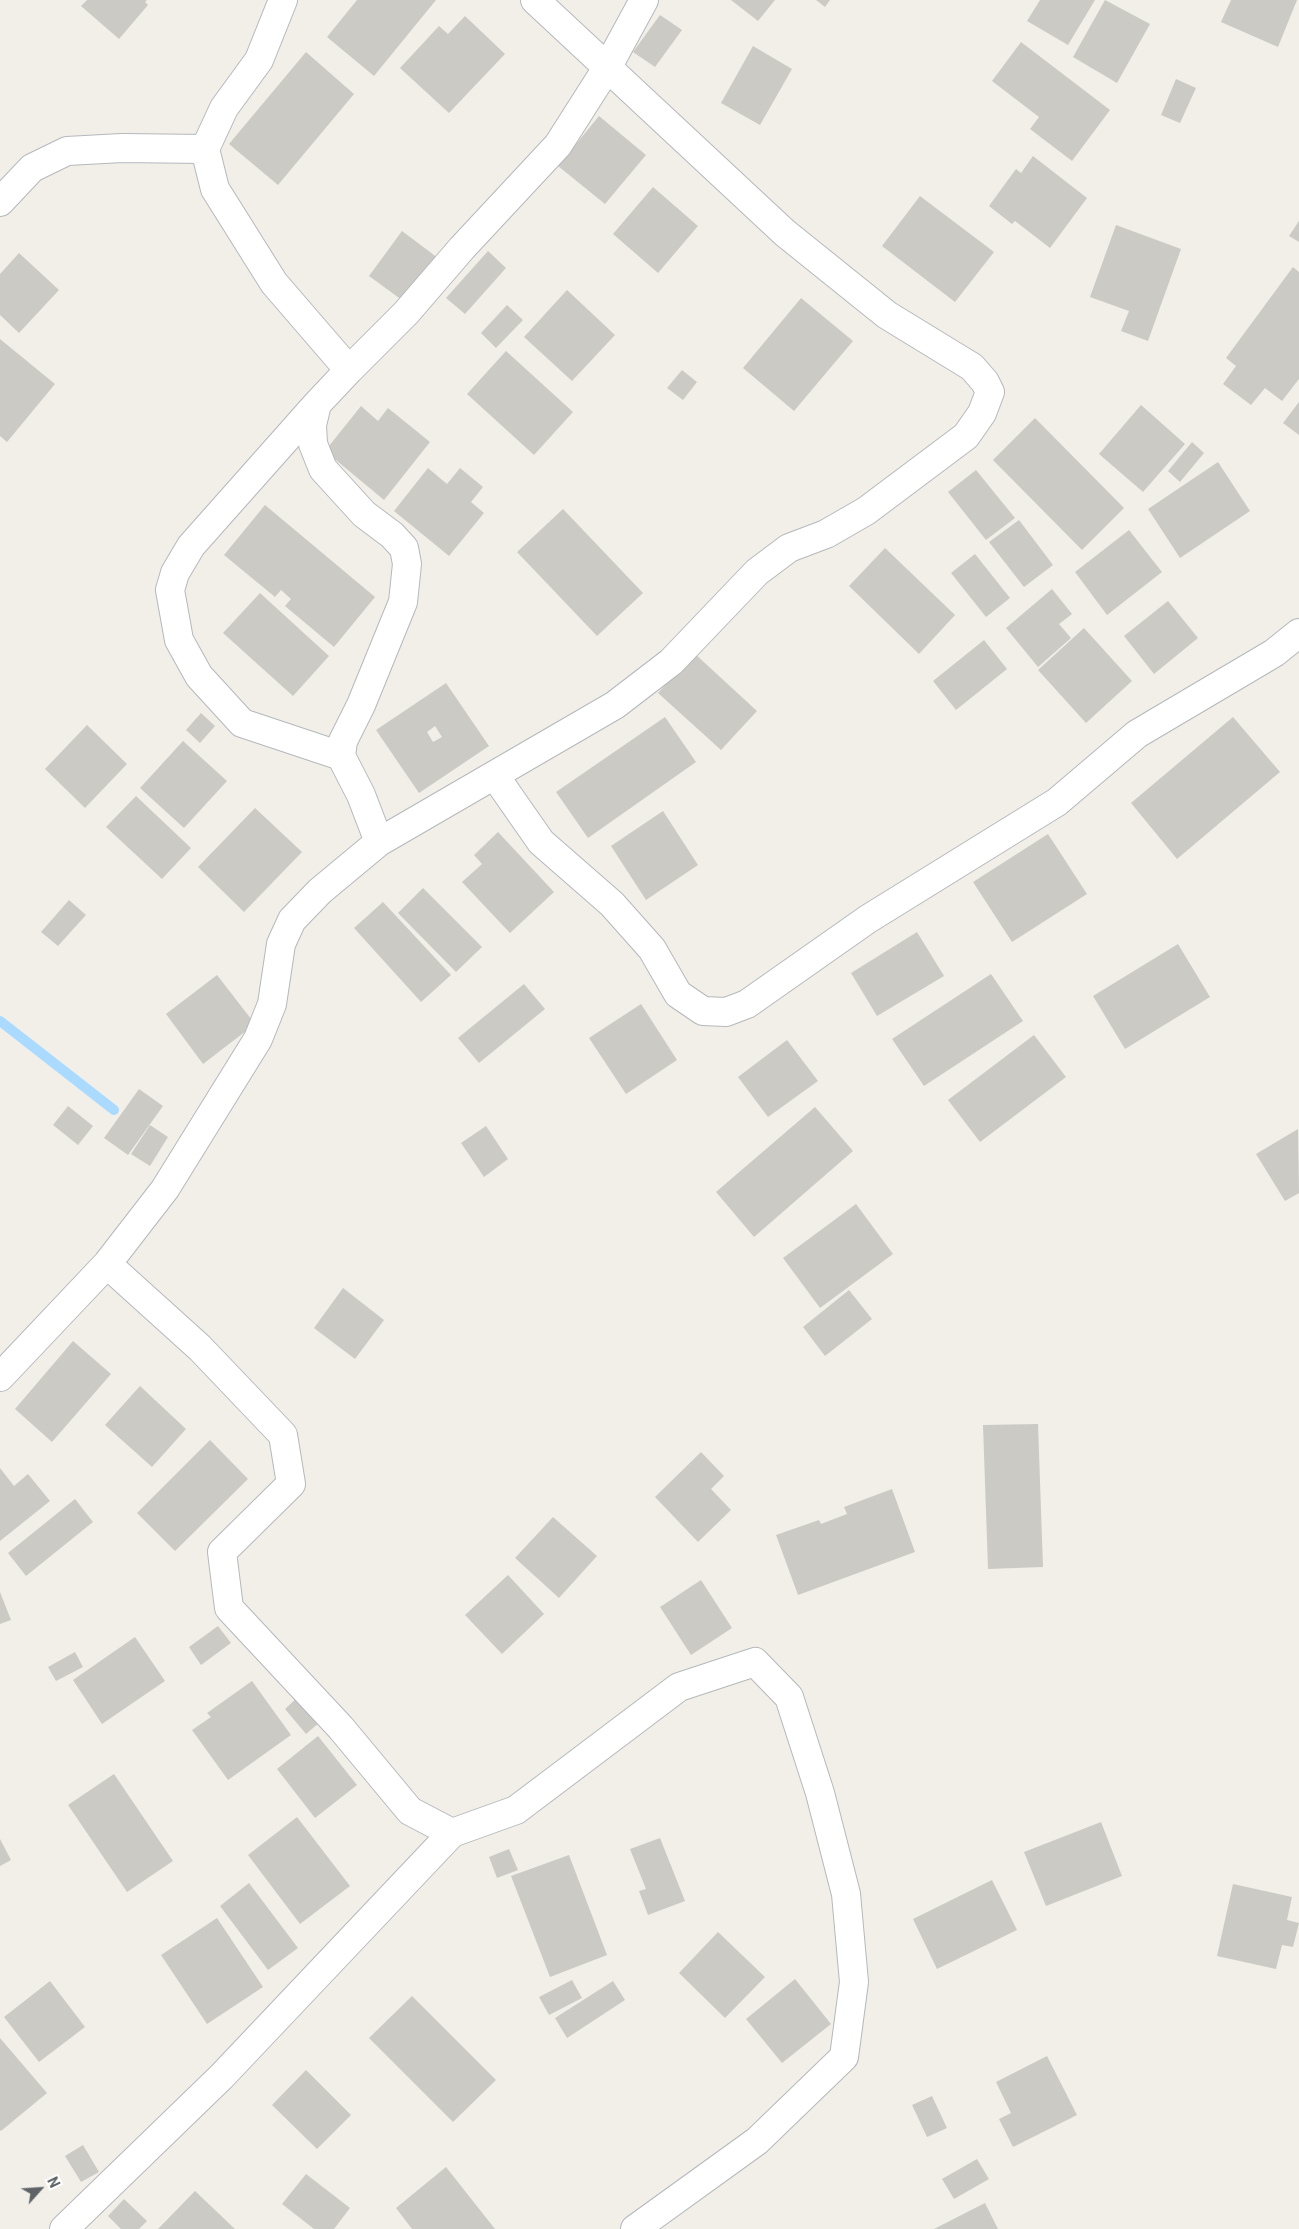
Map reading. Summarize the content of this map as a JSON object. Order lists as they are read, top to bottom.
{
  "north": "top right"
}
